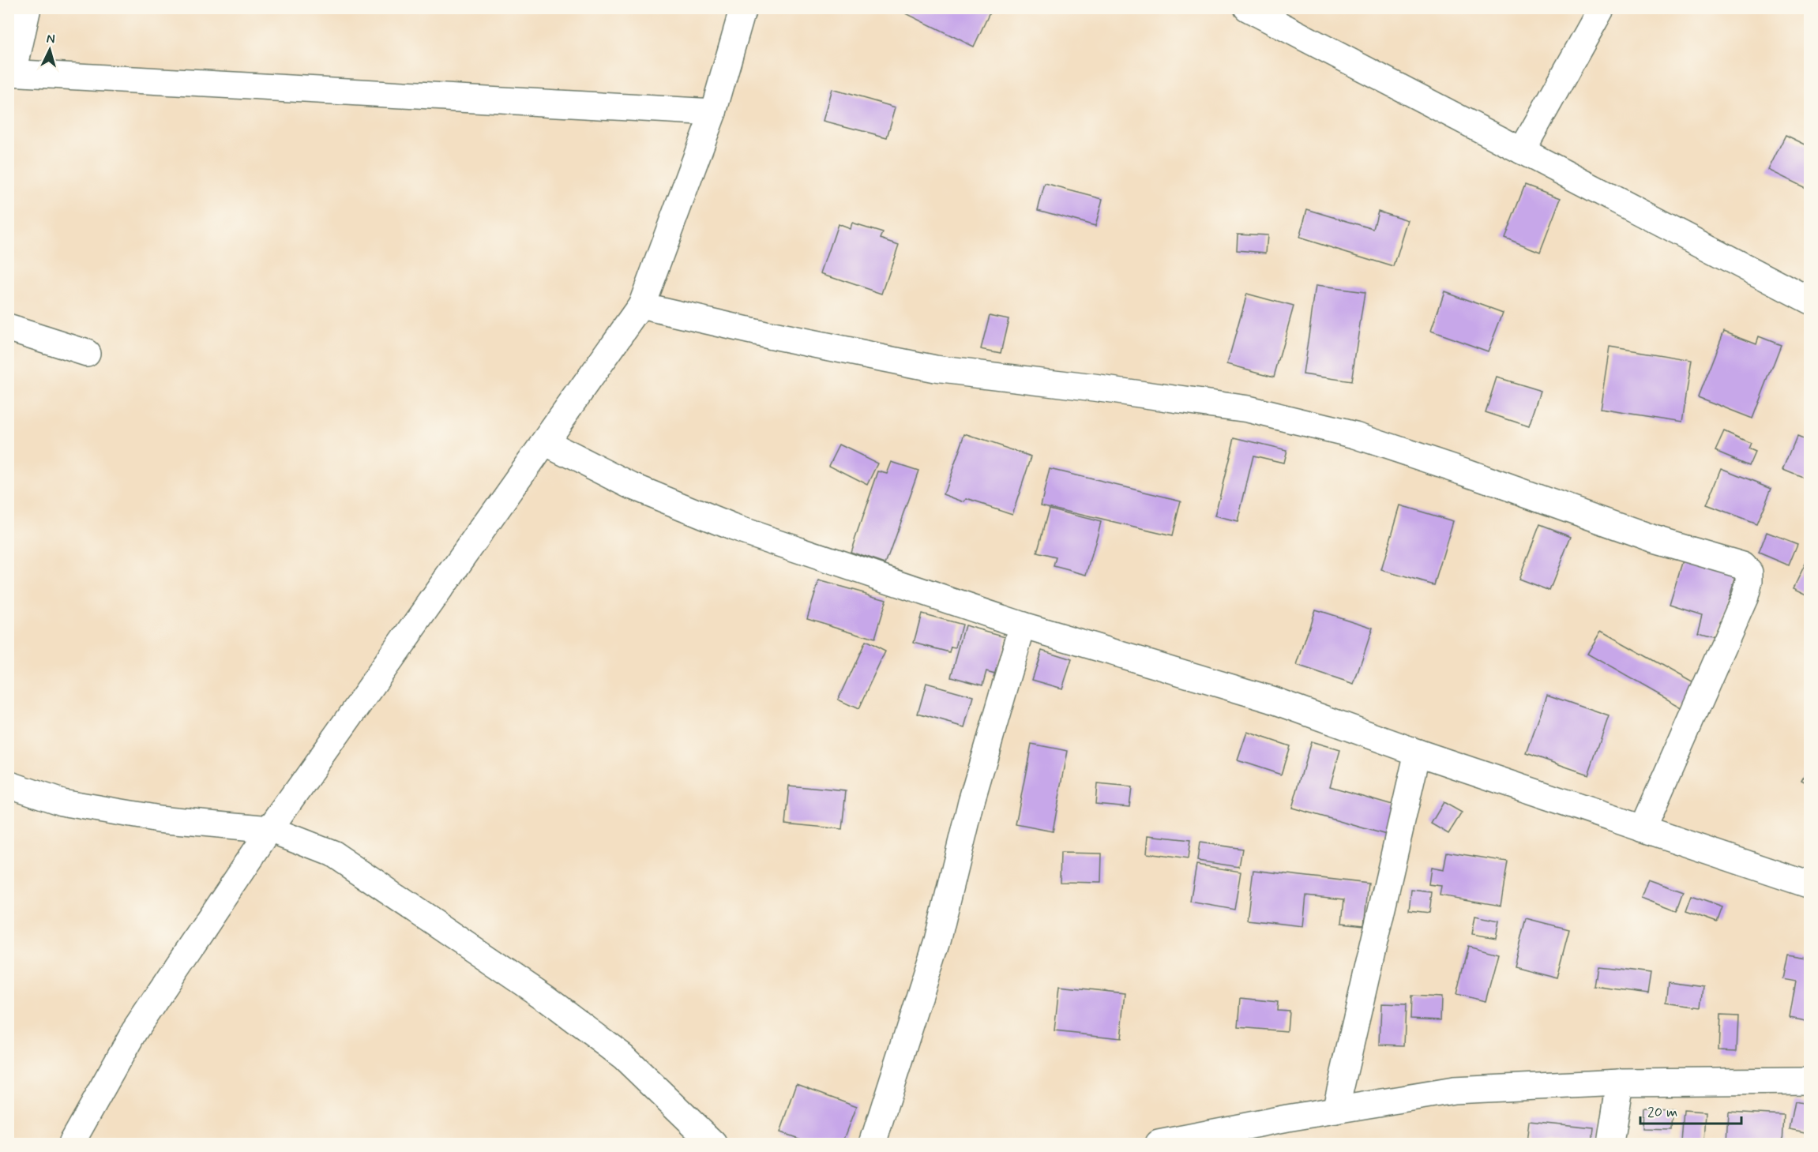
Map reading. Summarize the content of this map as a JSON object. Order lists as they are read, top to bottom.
{
  "scale_bar": "20 m",
  "north": "top"
}
